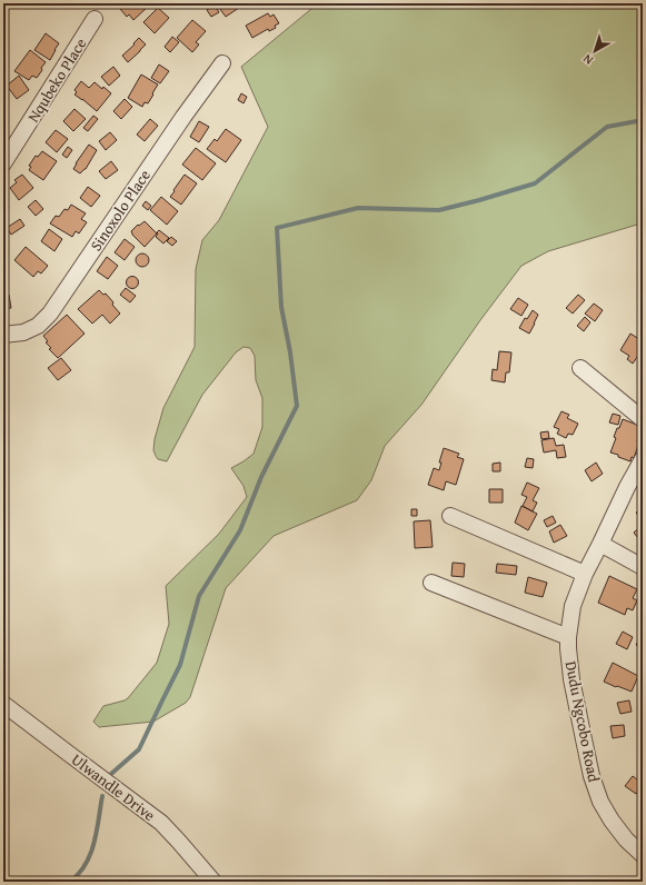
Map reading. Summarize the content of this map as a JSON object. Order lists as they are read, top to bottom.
{
  "streets": {
    "street": [
      "Nqubeko Place",
      "Sinoxolo Place",
      "Dudu Ngcobo Road",
      "Ulwandle Drive"
    ]
  },
  "north": "bottom left"
}
